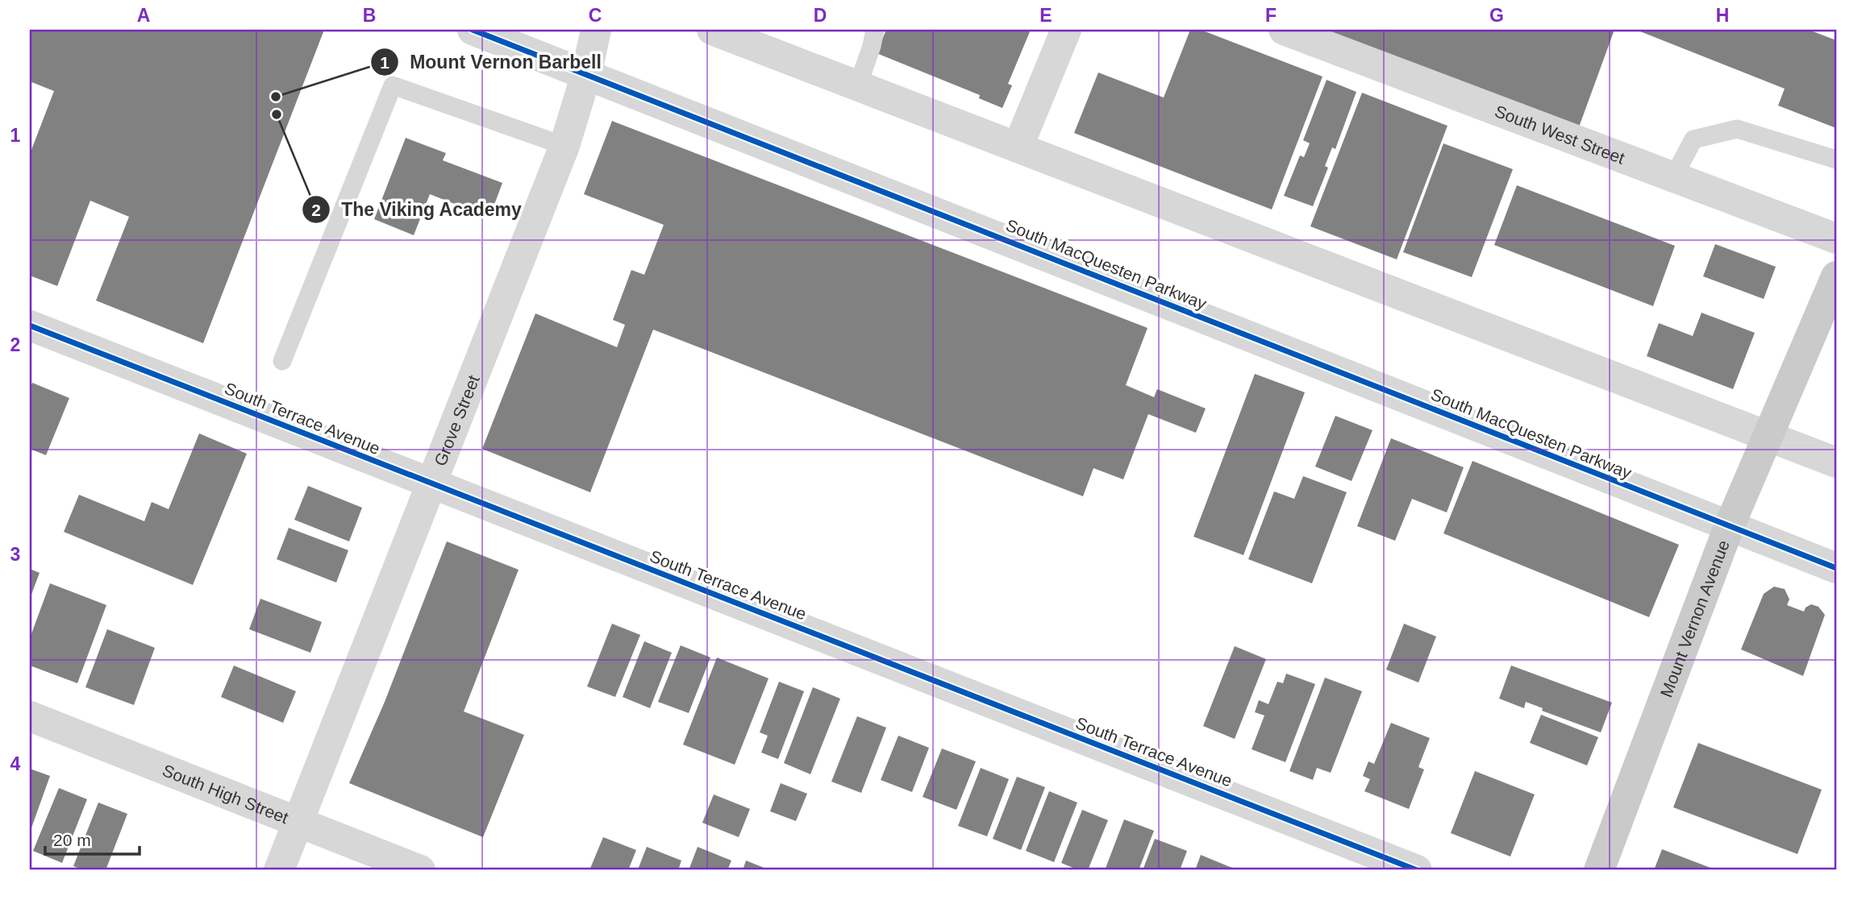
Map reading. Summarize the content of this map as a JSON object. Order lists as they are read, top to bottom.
{
  "streets": {
    "main road": ["Mount Vernon Avenue"],
    "street": [
      "South West Street",
      "South MacQuesten Parkway",
      "South Terrace Avenue",
      "Grove Street",
      "South High Street"
    ]
  },
  "crossings": [
    ["South MacQuesten Parkway", "Grove Street"],
    ["South MacQuesten Parkway", "Mount Vernon Avenue"],
    ["South Terrace Avenue", "Grove Street"],
    ["Grove Street", "South High Street"]
  ],
  "places": ["Mount Vernon Barbell", "The Viking Academy"],
  "scale_bar": "20 m",
  "grid": {
    "columns": [
      "A",
      "B",
      "C",
      "D",
      "E",
      "F",
      "G",
      "H"
    ],
    "rows": [
      "1",
      "2",
      "3",
      "4"
    ]
  }
}
